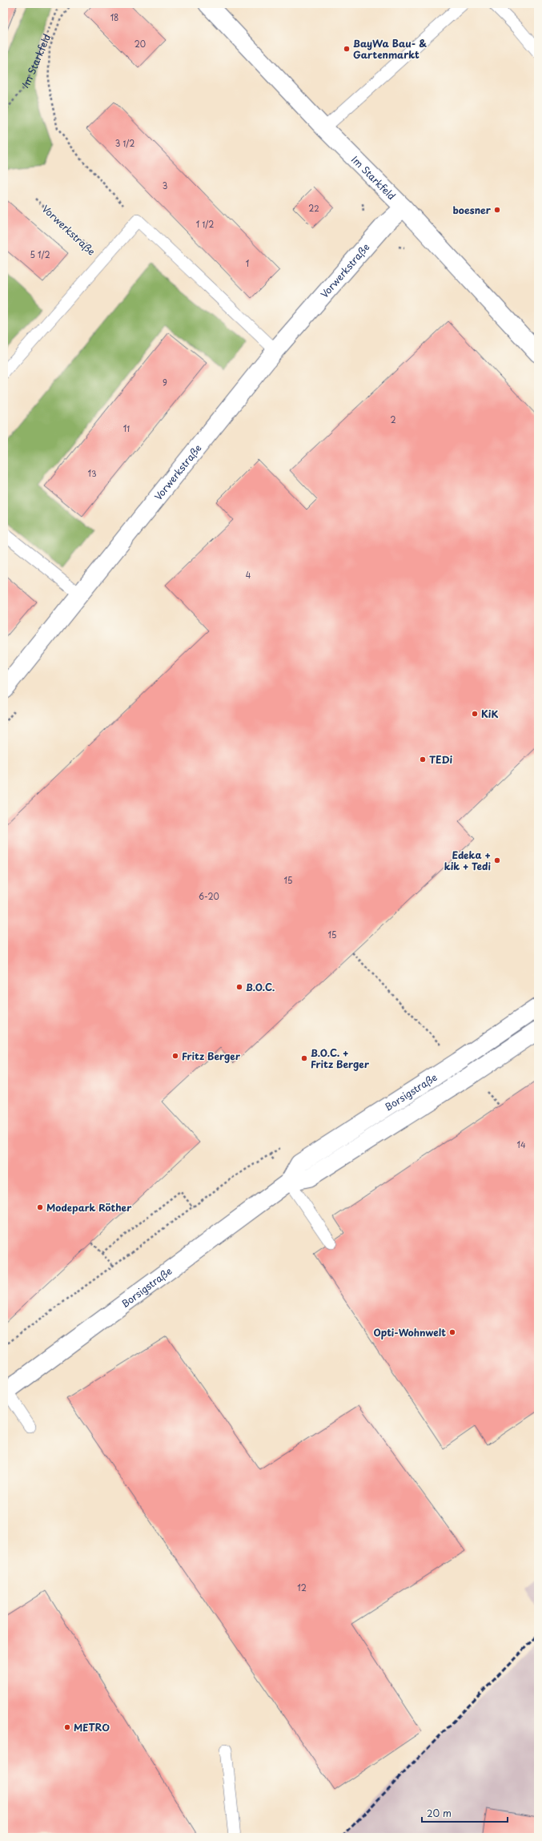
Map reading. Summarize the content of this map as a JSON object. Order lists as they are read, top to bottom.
{
  "streets": {
    "street": ["Im Starkfeld", "Vorwerkstraße", "Borsigstraße"]
  },
  "crossings": [
    ["Im Starkfeld", "Vorwerkstraße"]
  ],
  "places": [
    "BayWa Bau- & Gartenmarkt",
    "boesner",
    "KiK",
    "TEDi",
    "Edeka + kik + Tedi",
    "B.O.C.",
    "Fritz Berger",
    "B.O.C. + Fritz Berger",
    "Modepark Röther",
    "Opti-Wohnwelt",
    "METRO"
  ],
  "house_numbers": [
    "18",
    "20",
    "3 1/2",
    "3",
    "22",
    "1 1/2",
    "5 1/2",
    "1",
    "9",
    "2",
    "11",
    "13",
    "4",
    "15",
    "6-20",
    "15",
    "14",
    "12"
  ],
  "scale_bar": "20 m"
}
